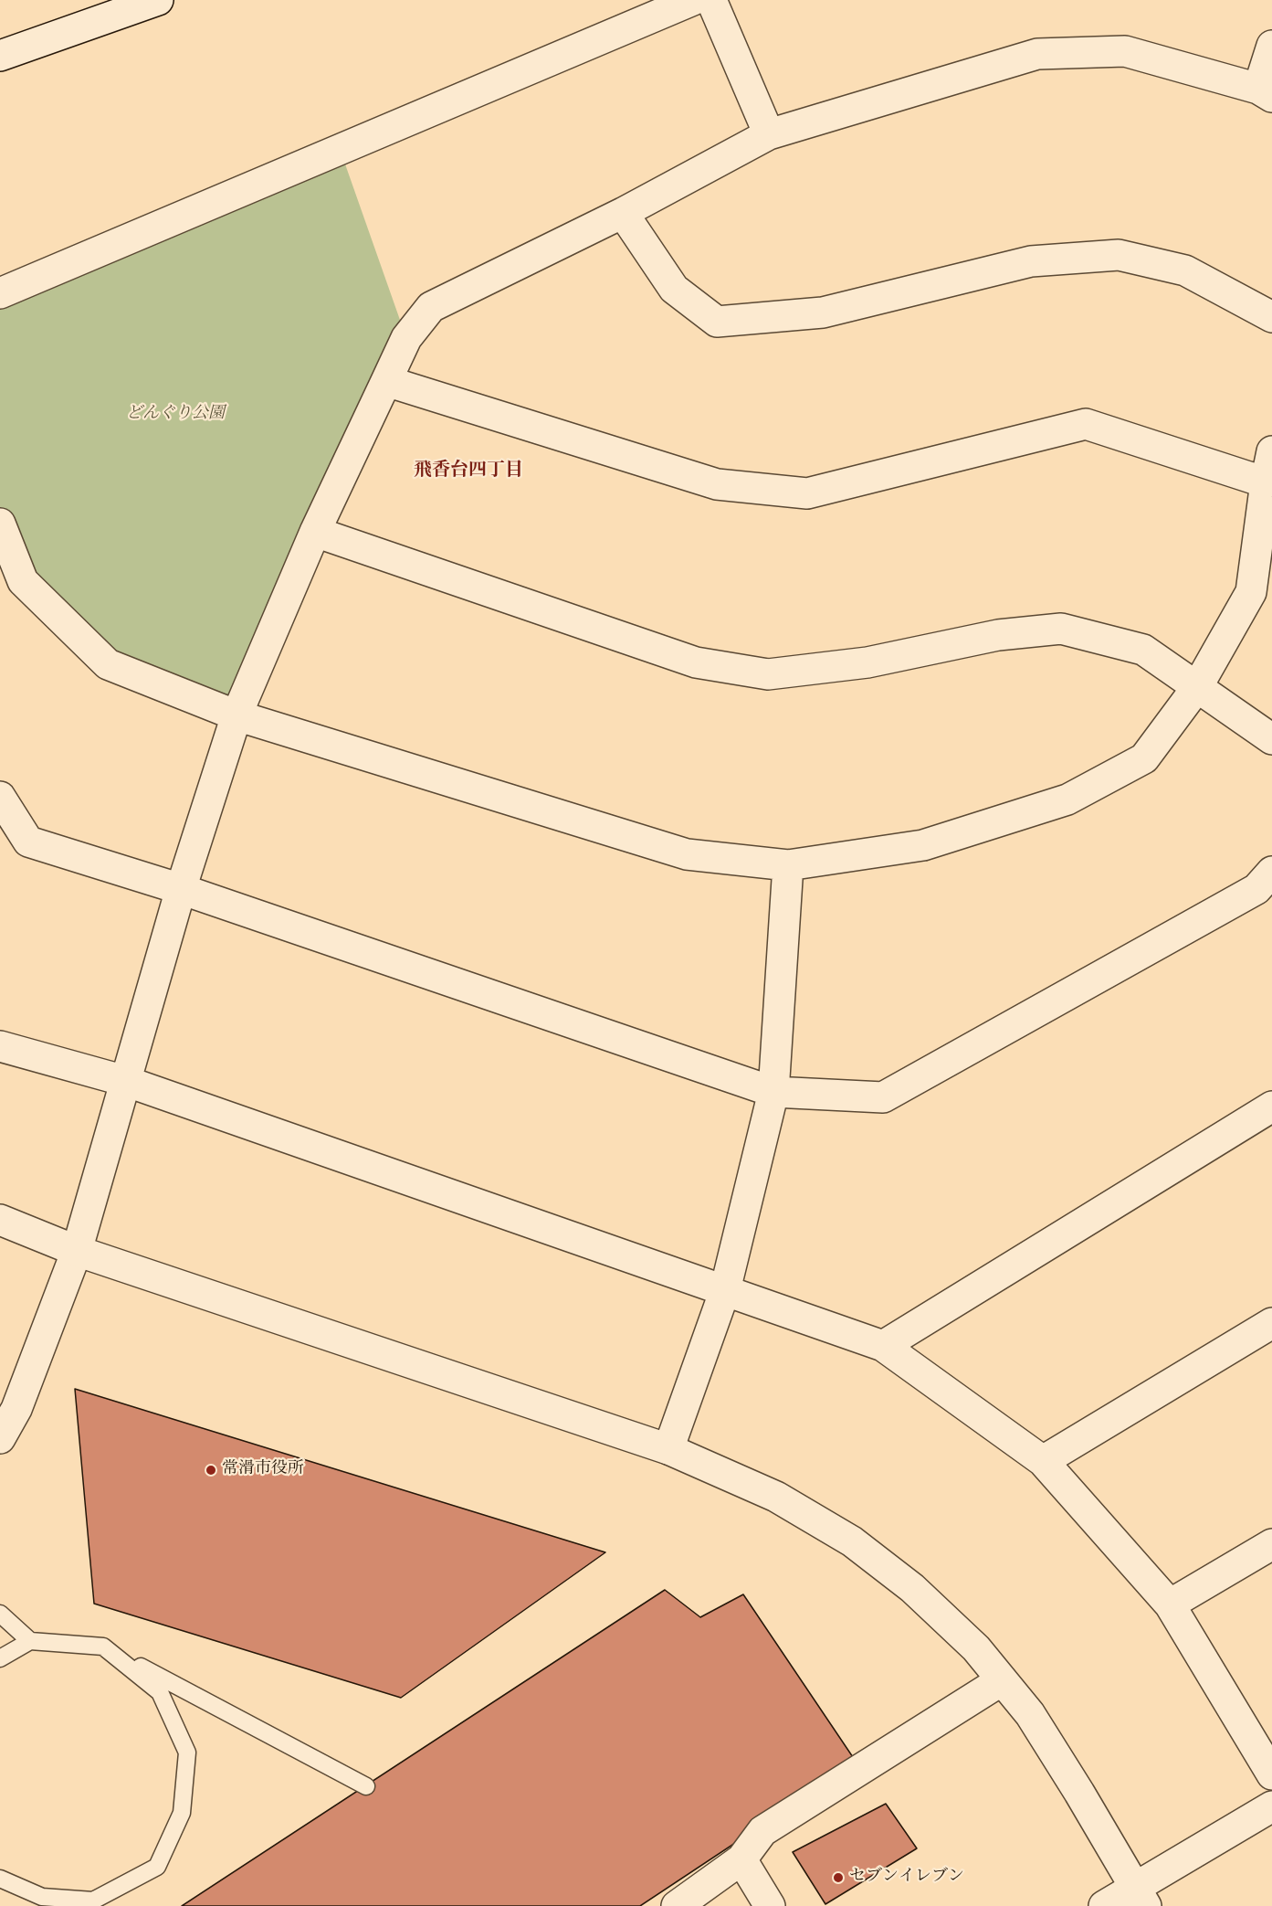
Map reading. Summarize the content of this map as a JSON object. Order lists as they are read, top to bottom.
{
  "districts": ["飛香台四丁目"],
  "parks": ["どんぐり公園"],
  "places": ["常滑市役所", "セブンイレブン"]
}
